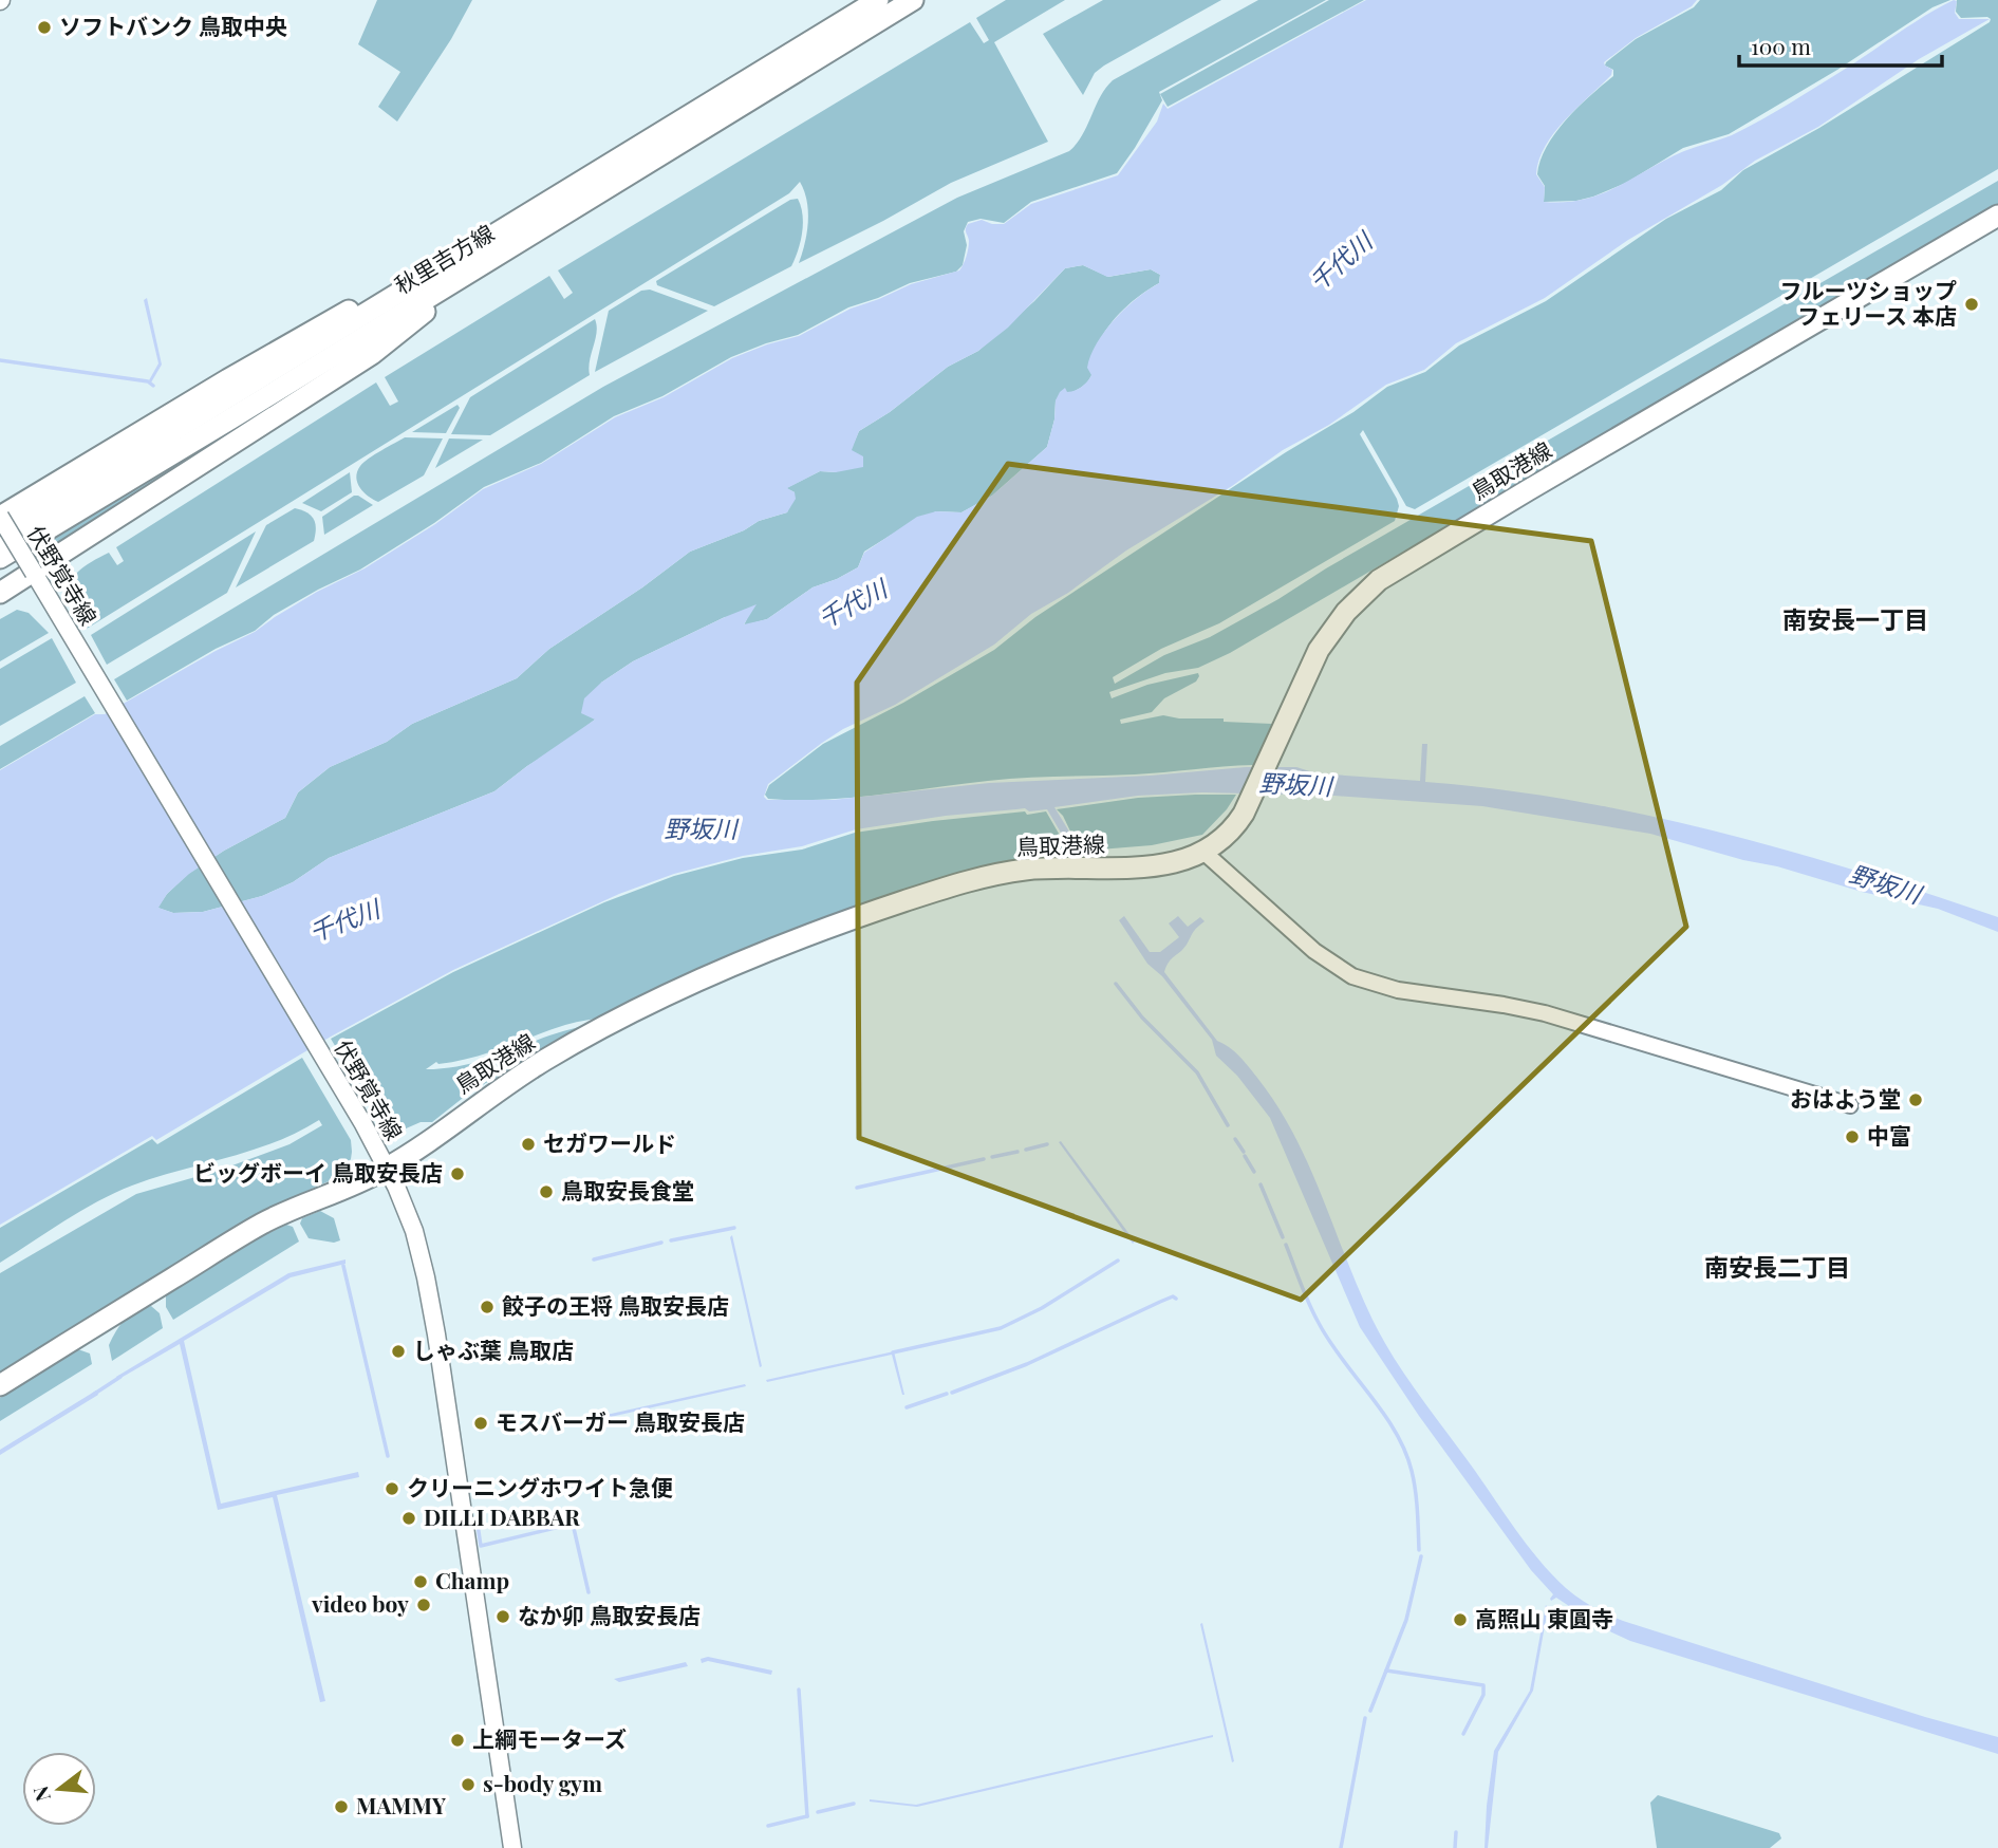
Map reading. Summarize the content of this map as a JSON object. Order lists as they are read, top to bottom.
{
  "streets": {
    "main road": ["秋里吉方線", "鳥取港線", "伏野覚寺線"]
  },
  "crossings": [
    ["鳥取港線", "伏野覚寺線"]
  ],
  "districts": ["南安長一丁目", "南安長二丁目"],
  "water": ["千代川", "野坂川"],
  "places": [
    "ソフトバンク 鳥取中央",
    "フルーツショップ フェリース 本店",
    "おはよう堂",
    "中富",
    "セガワールド",
    "ビッグボーイ 鳥取安長店",
    "鳥取安長食堂",
    "餃子の王将 鳥取安長店",
    "しゃぶ葉 鳥取店",
    "モスバーガー 鳥取安長店",
    "クリーニングホワイト急便",
    "DILLI DABBAR",
    "Champ",
    "video boy",
    "なか卯 鳥取安長店",
    "高照山 東圓寺",
    "上綱モーターズ",
    "s-body gym",
    "MAMMY"
  ],
  "scale_bar": "100 m",
  "north": "left"
}
